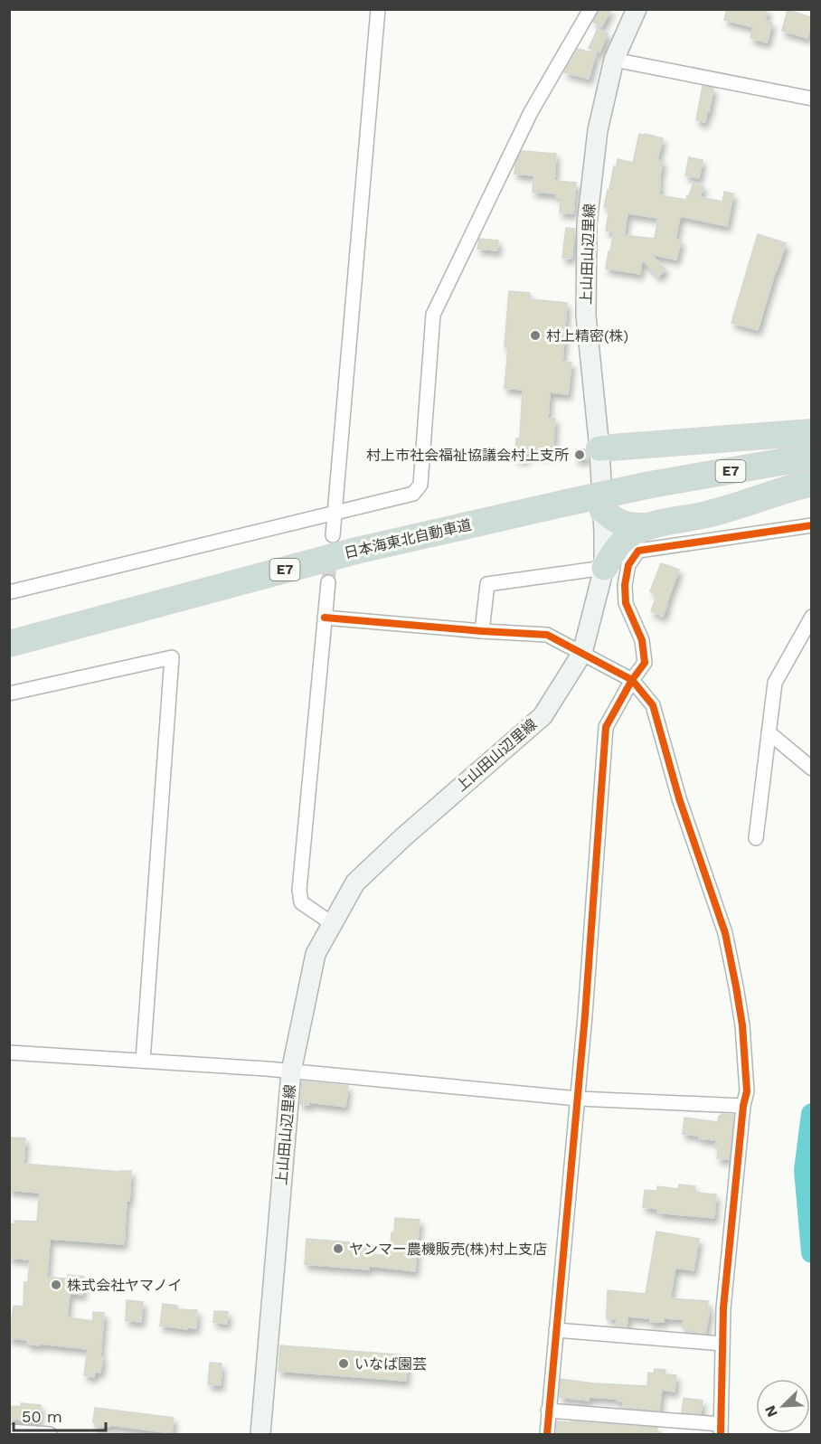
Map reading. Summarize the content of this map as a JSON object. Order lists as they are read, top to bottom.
{
  "streets": {
    "highway": ["E7", "日本海東北自動車道"],
    "main road": ["上山田山辺里線"]
  },
  "places": [
    "村上精密(株)",
    "村上市社会福祉協議会村上支所",
    "ヤンマー農機販売(株)村上支店",
    "株式会社ヤマノイ",
    "いなば園芸"
  ],
  "scale_bar": "50 m",
  "north": "bottom left"
}
